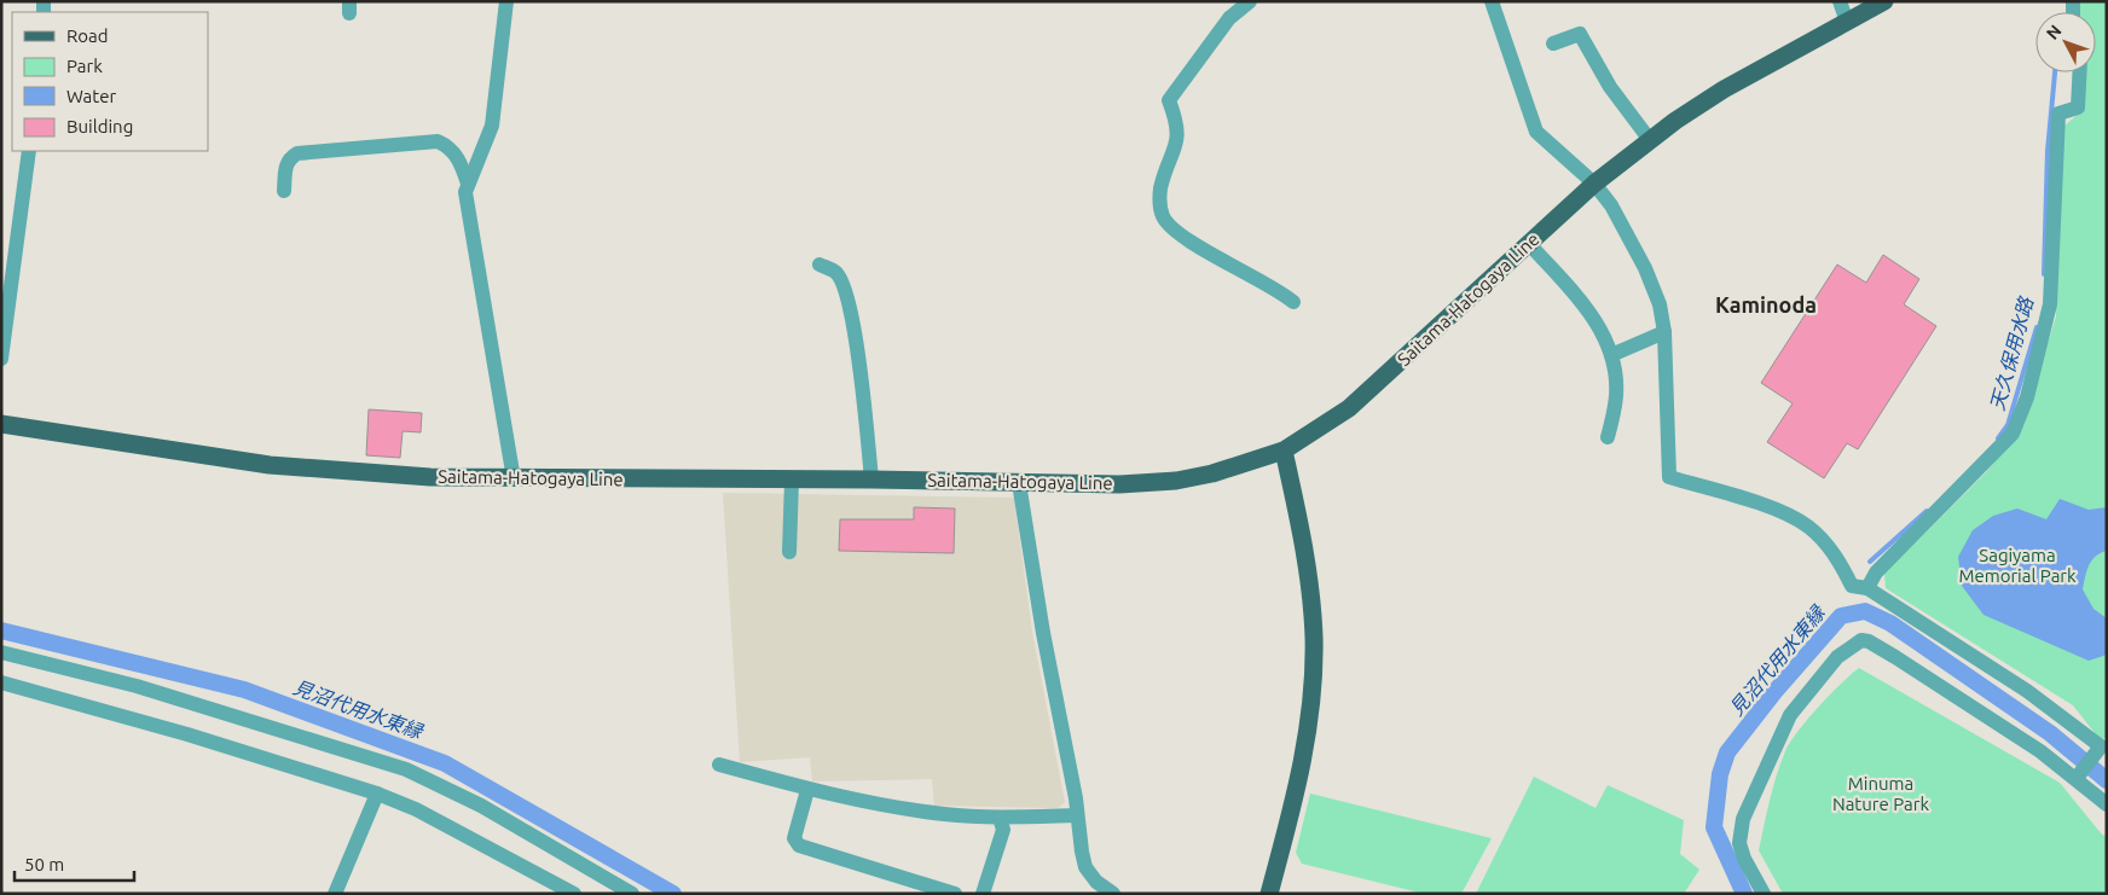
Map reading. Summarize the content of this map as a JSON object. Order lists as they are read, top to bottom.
{
  "streets": {
    "main road": ["Saitama-Hatogaya Line"]
  },
  "districts": ["Kaminoda"],
  "water": ["天久保用水路", "見沼代用水東縁"],
  "parks": ["Sagiyama Memorial Park", "Minuma Nature Park"],
  "legend": [
    "Road",
    "Park",
    "Water",
    "Building"
  ],
  "scale_bar": "50 m",
  "north": "top left"
}
